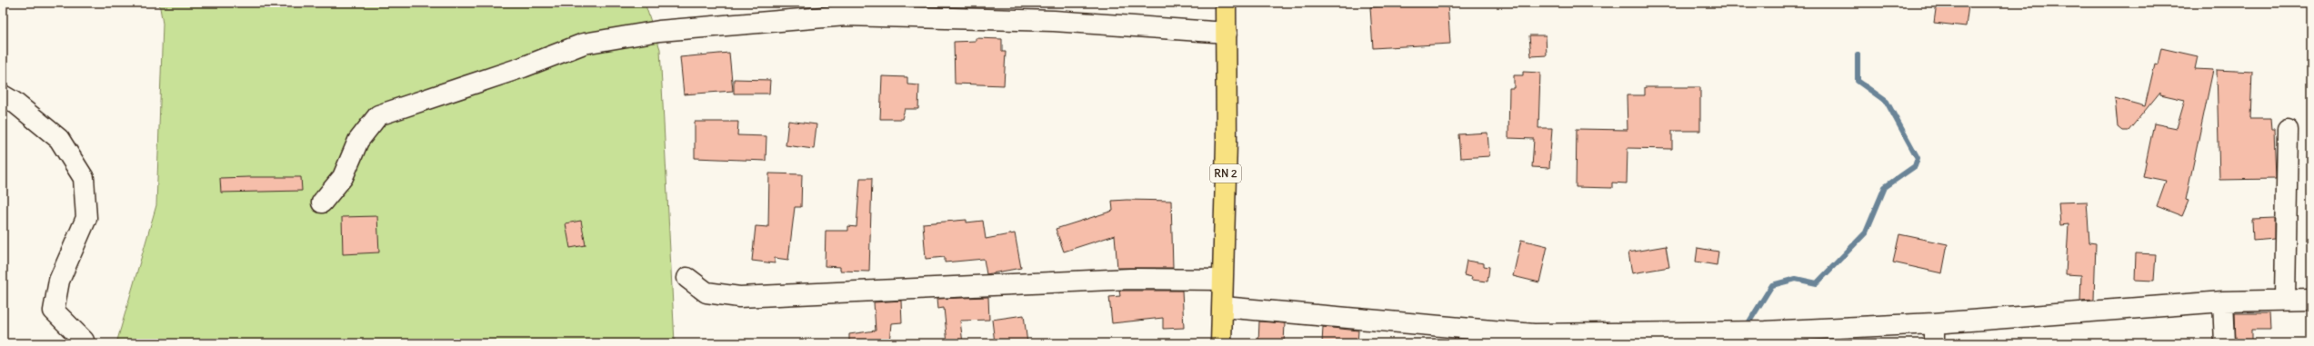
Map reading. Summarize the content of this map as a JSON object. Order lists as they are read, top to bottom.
{
  "streets": {
    "main road": ["RN 2"]
  }
}
